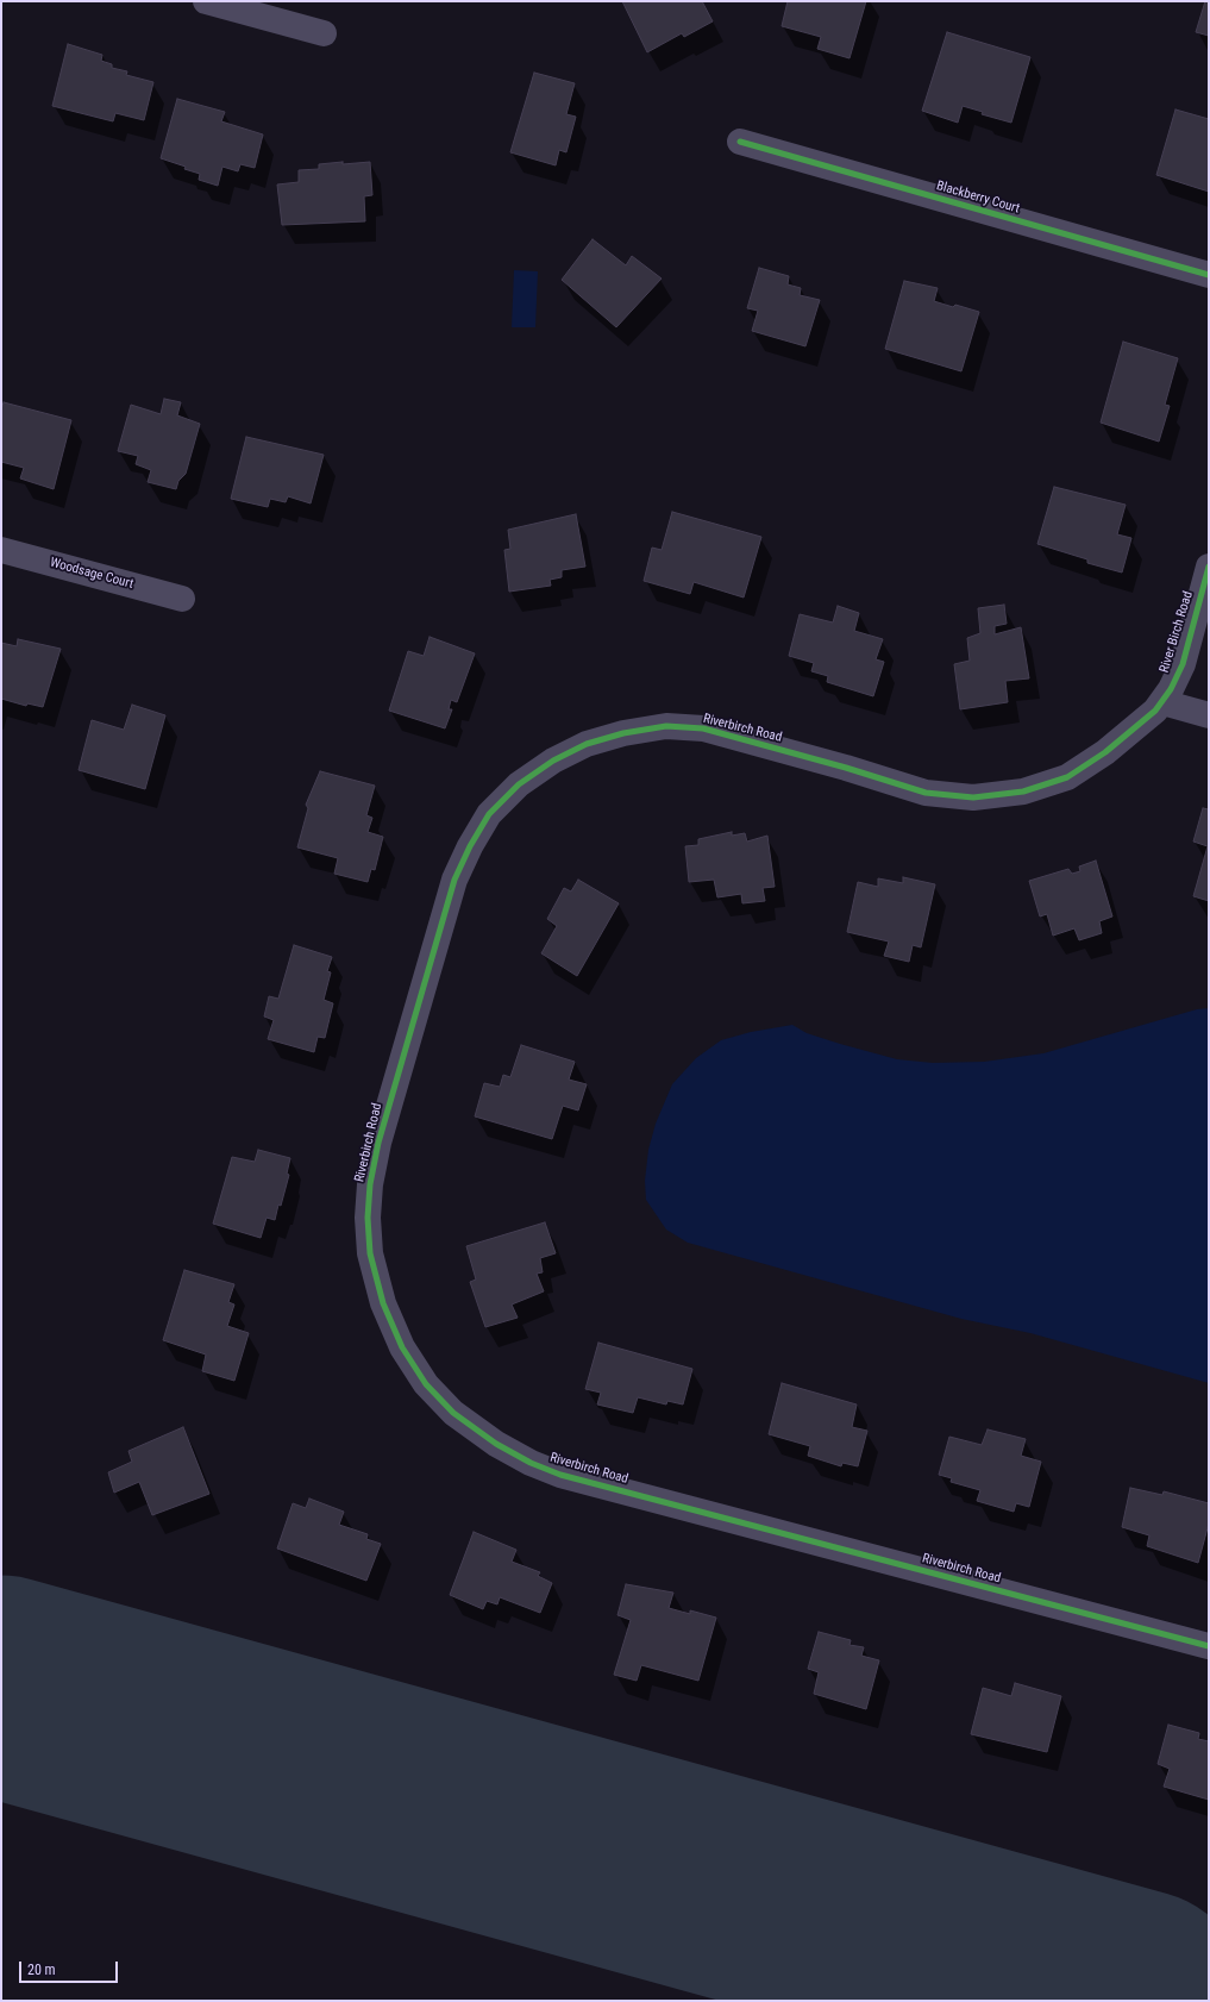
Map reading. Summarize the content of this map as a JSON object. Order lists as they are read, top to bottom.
{
  "streets": {
    "street": [
      "Blackberry Court",
      "Woodsage Court",
      "River Birch Road",
      "Riverbirch Road"
    ]
  },
  "crossings": [
    ["River Birch Road", "Riverbirch Road"]
  ],
  "scale_bar": "20 m"
}
